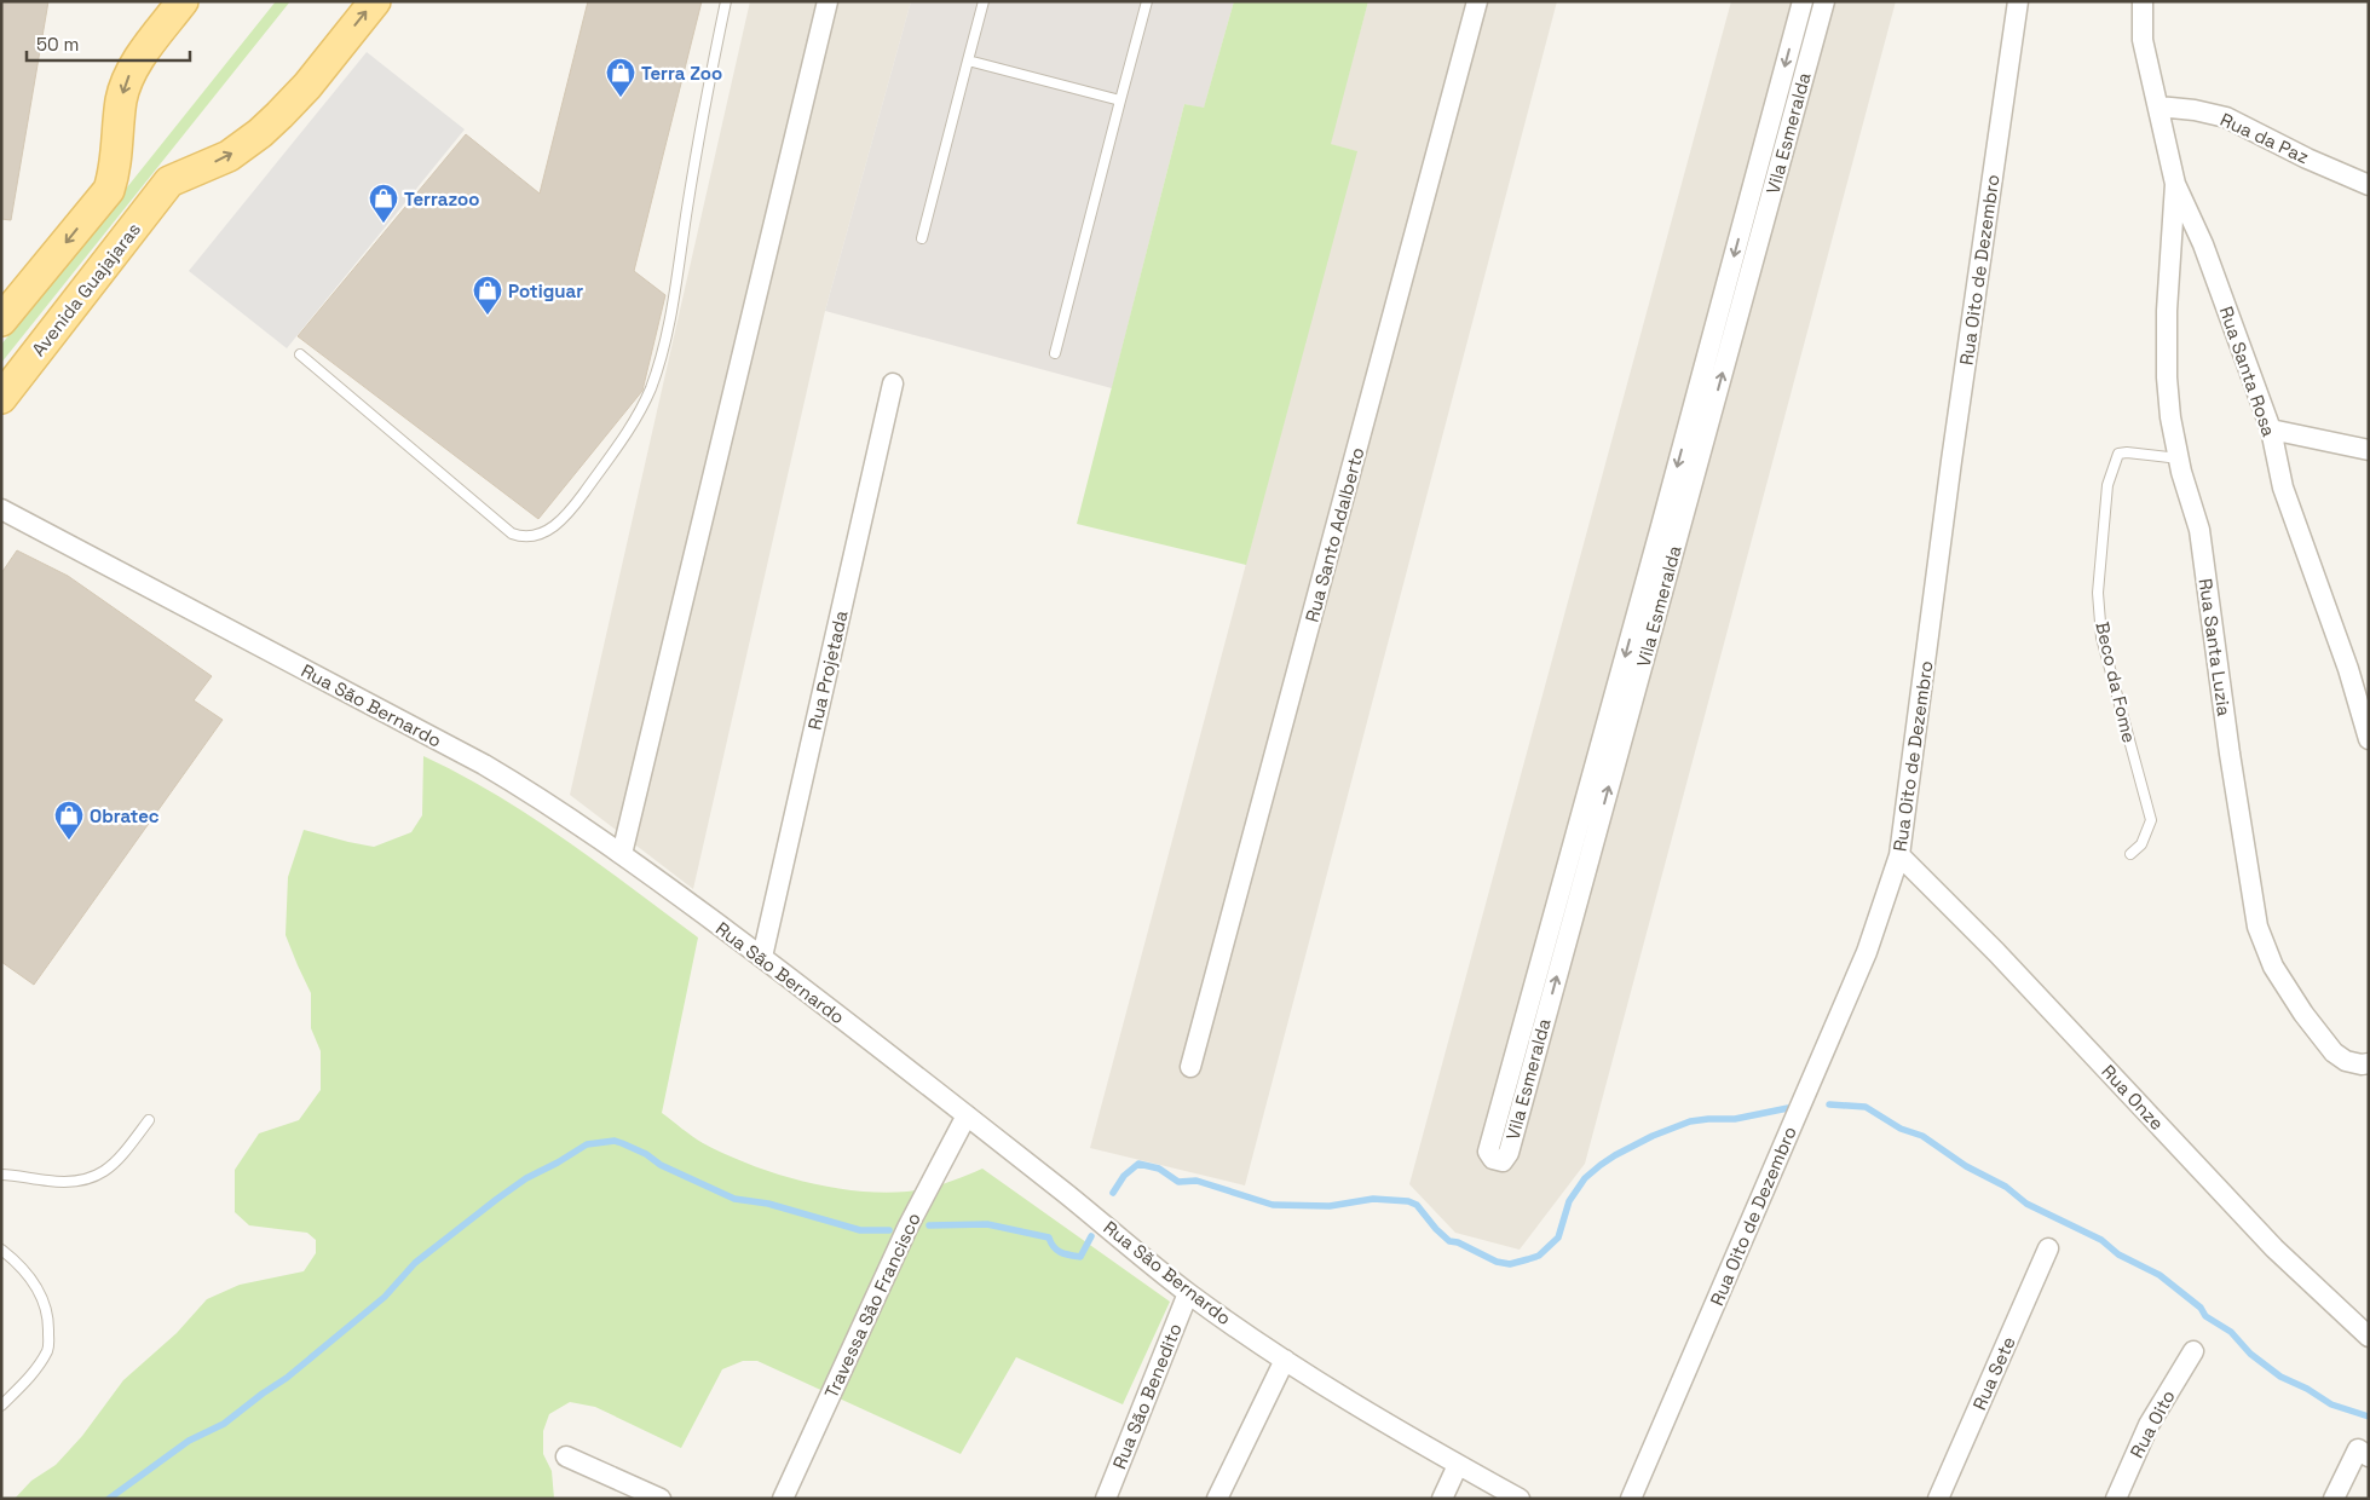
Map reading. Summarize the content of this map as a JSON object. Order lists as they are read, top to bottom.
{
  "streets": {
    "main road": ["Avenida Guajajaras"],
    "street": [
      "Vila Esmeralda",
      "Rua da Paz",
      "Rua Oito de Dezembro",
      "Rua Santa Rosa",
      "Rua Santo Adalberto",
      "Rua Santa Luzia",
      "Rua Projetada",
      "Rua São Bernardo",
      "Rua Onze",
      "Travessa São Francisco",
      "Rua Sete",
      "Rua São Benedito",
      "Rua Oito"
    ],
    "lane": ["Beco da Fome"]
  },
  "crossings": [
    ["Rua da Paz", "Rua Santa Rosa"],
    ["Rua Oito de Dezembro", "Rua Onze"],
    ["Rua Santa Rosa", "Rua Santa Luzia"],
    ["Rua Santa Luzia", "Beco da Fome"],
    ["Rua Projetada", "Rua São Bernardo"],
    ["Rua São Bernardo", "Travessa São Francisco"],
    ["Rua São Bernardo", "Rua São Benedito"]
  ],
  "places": {
    "shop": [
      "Terra Zoo",
      "Terrazoo",
      "Potiguar",
      "Obratec"
    ]
  },
  "scale_bar": "50 m"
}
